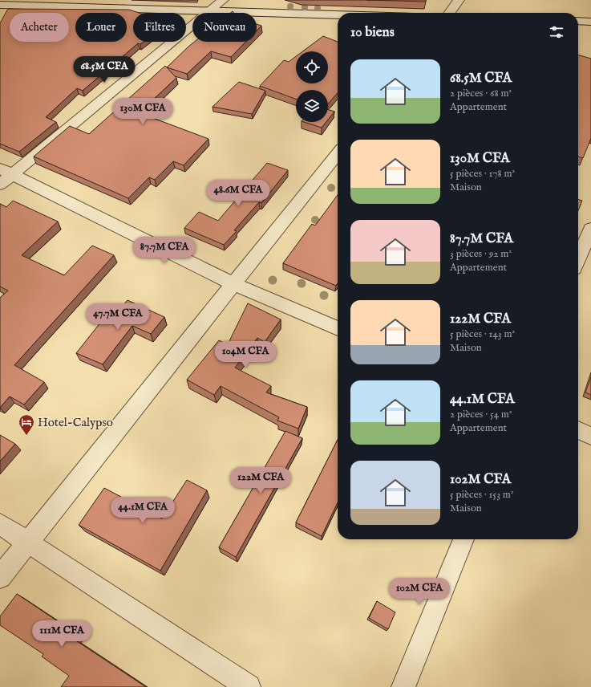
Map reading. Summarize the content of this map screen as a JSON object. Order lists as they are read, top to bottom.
{
  "places": {
    "hotel": ["Hotel-Calypso"]
  },
  "page": {
    "chip": [
      "Acheter",
      "Louer",
      "Filtres",
      "Nouveau"
    ],
    "heading": "10 biens",
    "list": [
      {
        "name": "68.5M CFA",
        "note": "2 pièces · 68 m² · Appartement"
      },
      {
        "name": "130M CFA",
        "note": "5 pièces · 178 m² · Maison"
      },
      {
        "name": "87.7M CFA",
        "note": "3 pièces · 92 m² · Appartement"
      },
      {
        "name": "122M CFA",
        "note": "5 pièces · 143 m² · Maison"
      },
      {
        "name": "44.1M CFA",
        "note": "2 pièces · 54 m² · Appartement"
      },
      {
        "name": "102M CFA",
        "note": "5 pièces · 153 m² · Maison"
      }
    ],
    "price": [
      "68.5M CFA",
      "130M CFA",
      "48.6M CFA",
      "87.7M CFA",
      "47.7M CFA",
      "104M CFA",
      "122M CFA",
      "44.1M CFA",
      "102M CFA",
      "111M CFA"
    ]
  }
}
